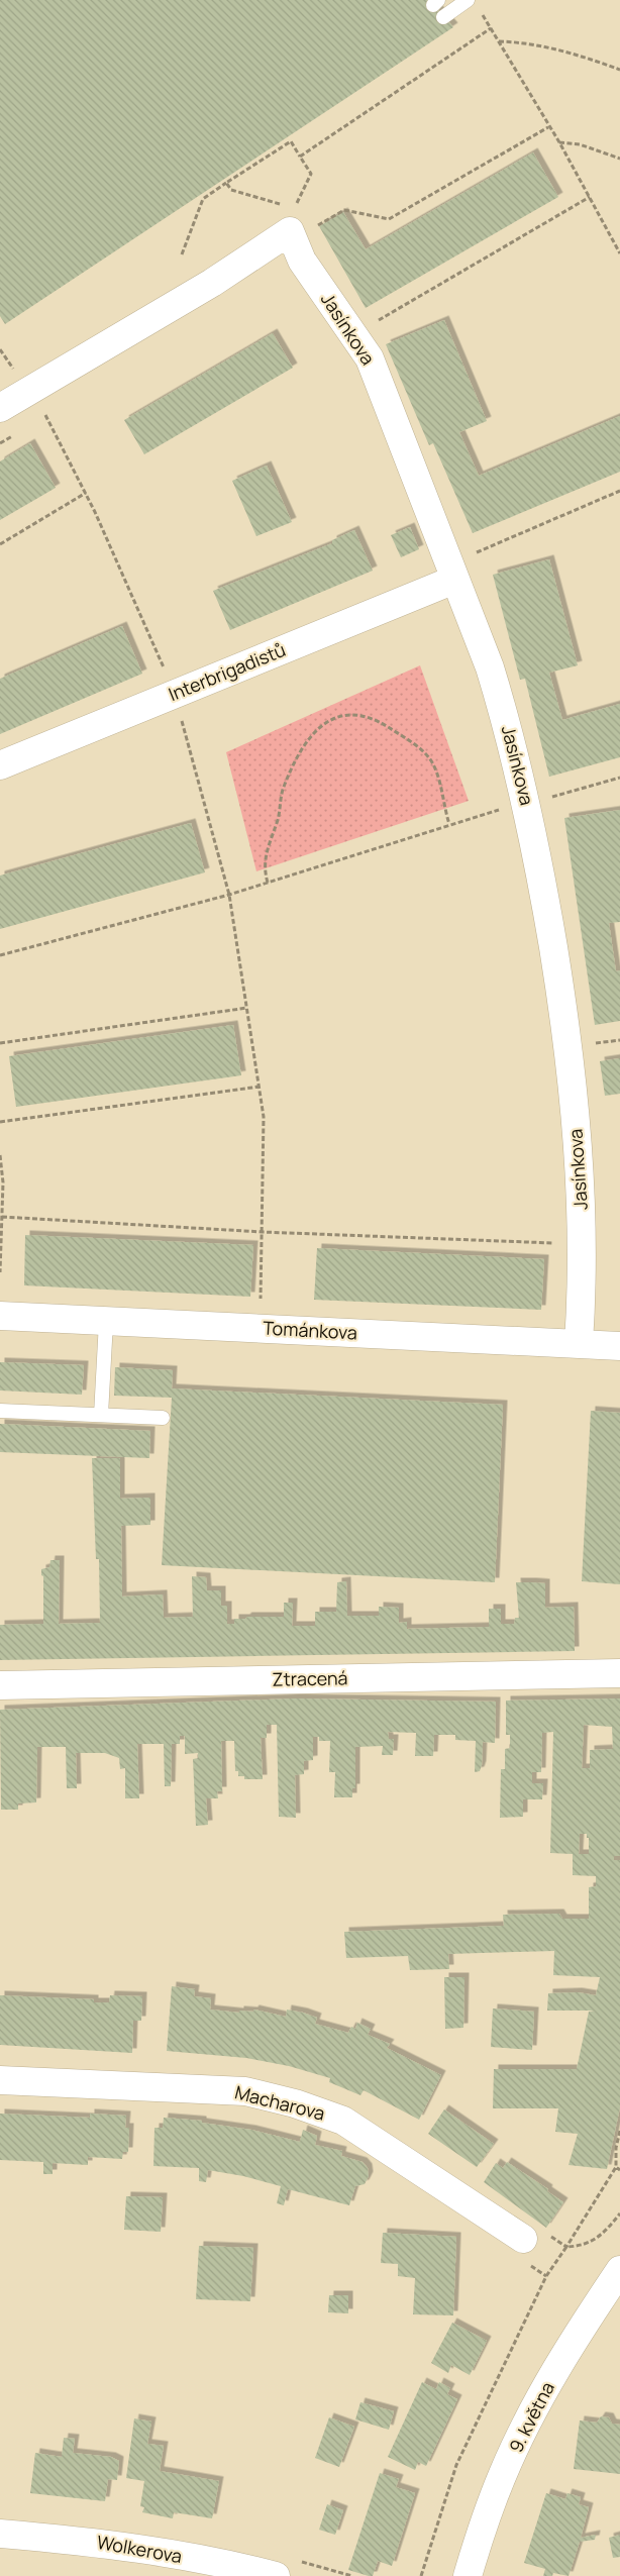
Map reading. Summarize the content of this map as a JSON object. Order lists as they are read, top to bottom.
{
  "streets": {
    "street": [
      "Jasínkova",
      "Interbrigadistů",
      "Tománkova",
      "Ztracená",
      "Macharova",
      "9. května",
      "Wolkerova"
    ]
  },
  "crossings": [
    ["Jasínkova", "Interbrigadistů"],
    ["Jasínkova", "Tománkova"]
  ]
}
